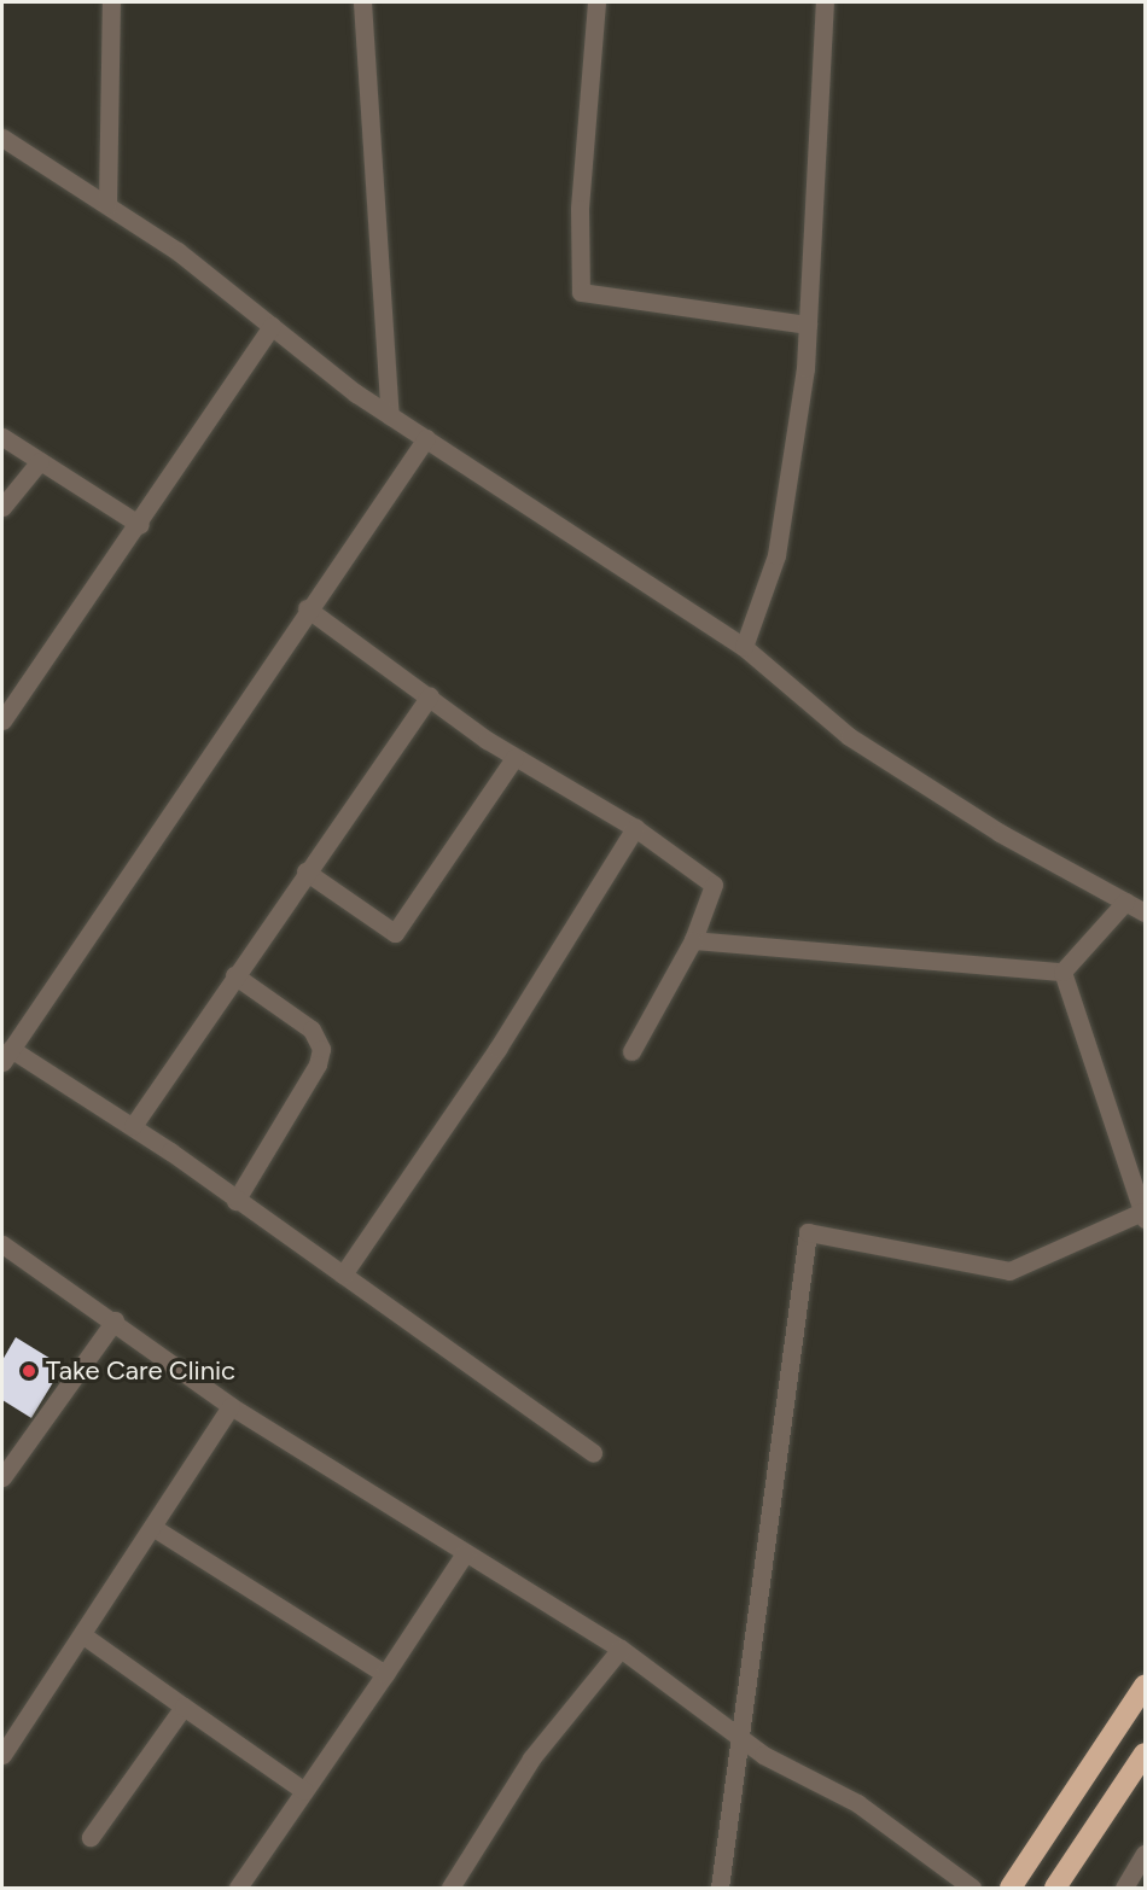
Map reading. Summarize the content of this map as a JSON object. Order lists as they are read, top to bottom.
{
  "places": ["Take Care Clinic"]
}
